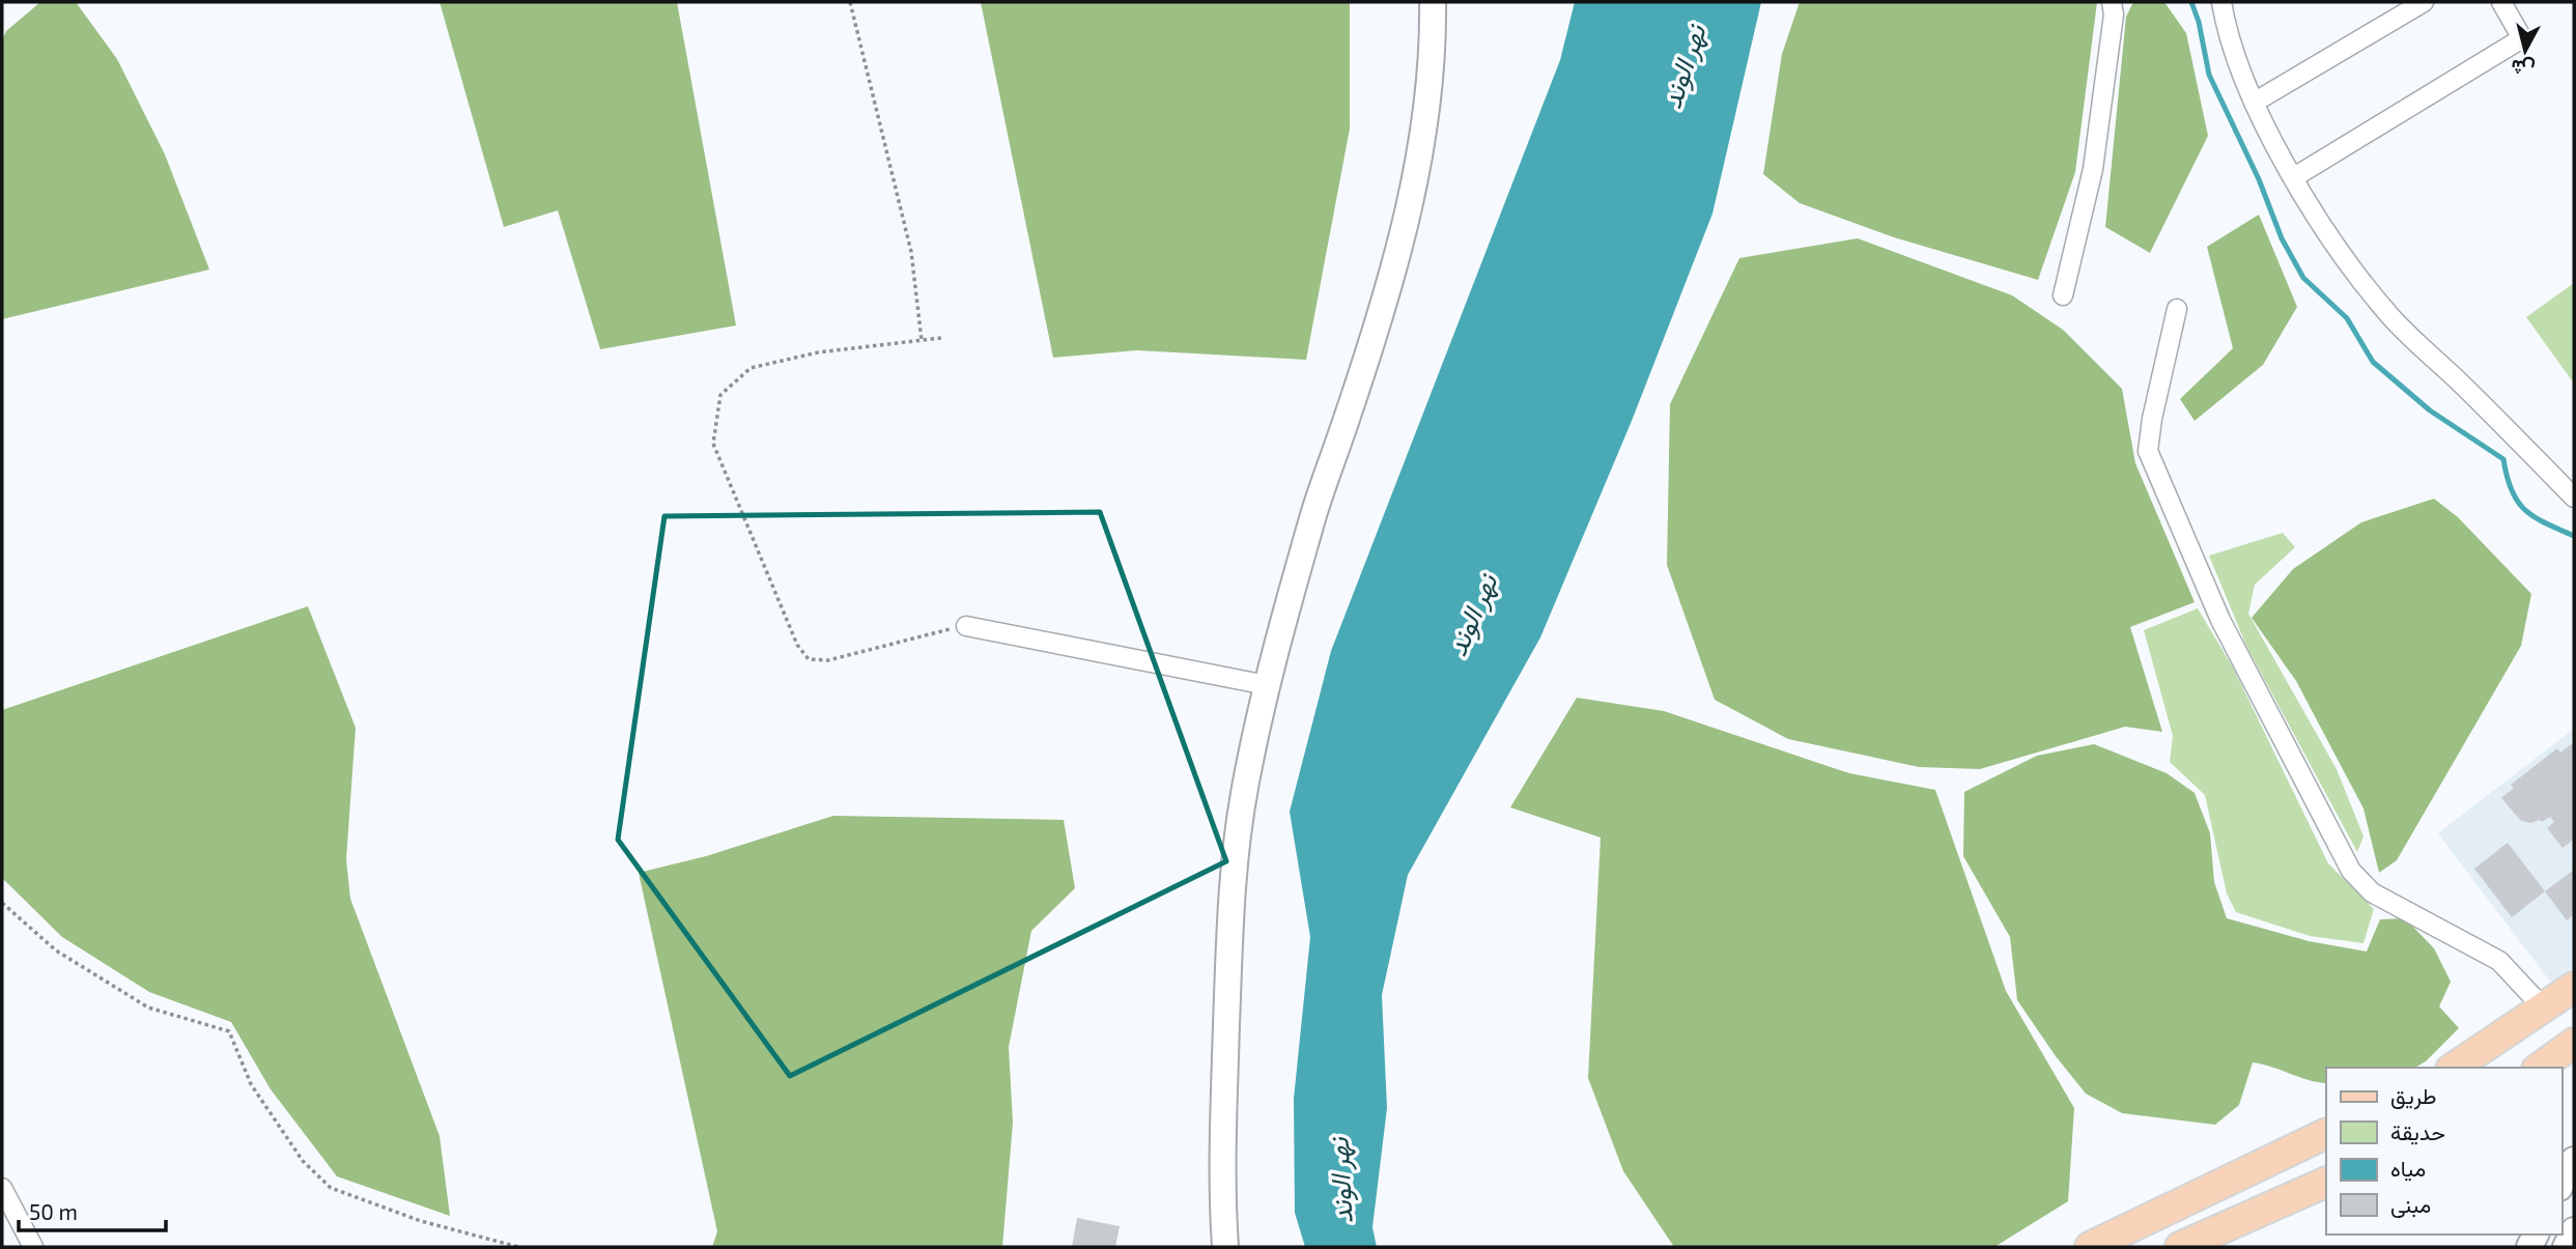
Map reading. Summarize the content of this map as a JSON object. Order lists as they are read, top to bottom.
{
  "water": ["نهر الوند"],
  "legend": [
    "طريق",
    "حديقة",
    "مياه",
    "مبنى"
  ],
  "scale_bar": "50 m",
  "north": "bottom"
}
